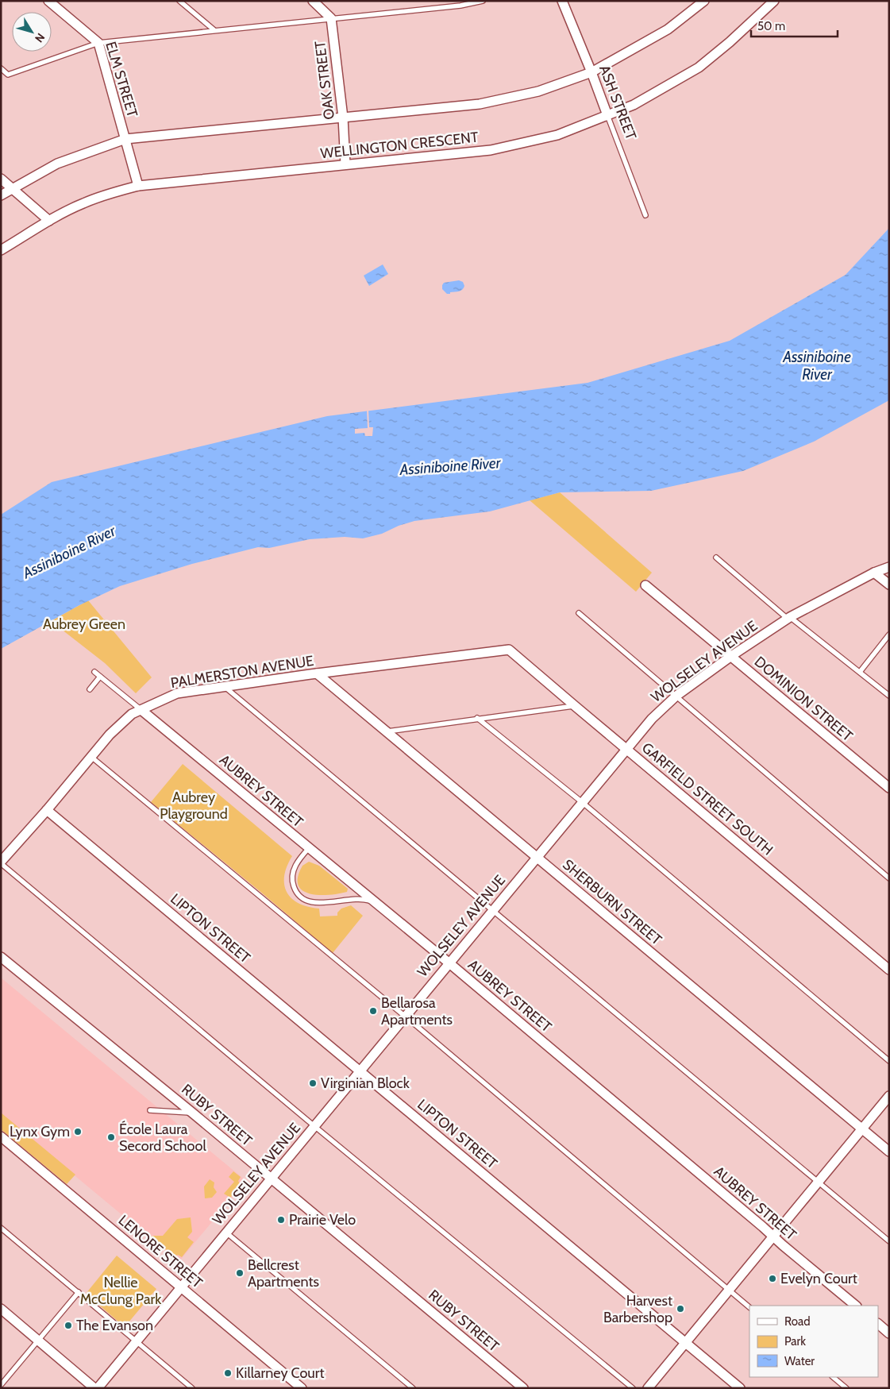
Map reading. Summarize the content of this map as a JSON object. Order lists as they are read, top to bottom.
{
  "streets": {
    "street": [
      "ELM STREET",
      "OAK STREET",
      "ASH STREET",
      "WELLINGTON CRESCENT",
      "WOLSELEY AVENUE",
      "PALMERSTON AVENUE",
      "DOMINION STREET",
      "AUBREY STREET",
      "GARFIELD STREET SOUTH",
      "SHERBURN STREET",
      "LIPTON STREET",
      "RUBY STREET",
      "LENORE STREET"
    ]
  },
  "crossings": [
    ["ELM STREET", "WELLINGTON CRESCENT"],
    ["OAK STREET", "WELLINGTON CRESCENT"],
    ["ASH STREET", "WELLINGTON CRESCENT"],
    ["WOLSELEY AVENUE", "DOMINION STREET"],
    ["WOLSELEY AVENUE", "AUBREY STREET"],
    ["WOLSELEY AVENUE", "GARFIELD STREET SOUTH"],
    ["WOLSELEY AVENUE", "SHERBURN STREET"],
    ["WOLSELEY AVENUE", "LIPTON STREET"],
    ["WOLSELEY AVENUE", "RUBY STREET"],
    ["WOLSELEY AVENUE", "LENORE STREET"],
    ["PALMERSTON AVENUE", "AUBREY STREET"],
    ["PALMERSTON AVENUE", "GARFIELD STREET SOUTH"],
    ["PALMERSTON AVENUE", "SHERBURN STREET"],
    ["PALMERSTON AVENUE", "LIPTON STREET"]
  ],
  "water": ["Assiniboine River"],
  "parks": ["Aubrey Green", "Aubrey Playground", "Nellie McClung Park"],
  "places": [
    "Bellarosa Apartments",
    "Virginian Block",
    "Lynx Gym",
    "École Laura Secord School",
    "Prairie Velo",
    "Bellcrest Apartments",
    "Evelyn Court",
    "Harvest Barbershop",
    "The Evanson",
    "Killarney Court"
  ],
  "legend": ["Road", "Park", "Water"],
  "scale_bar": "50 m",
  "north": "bottom right"
}
